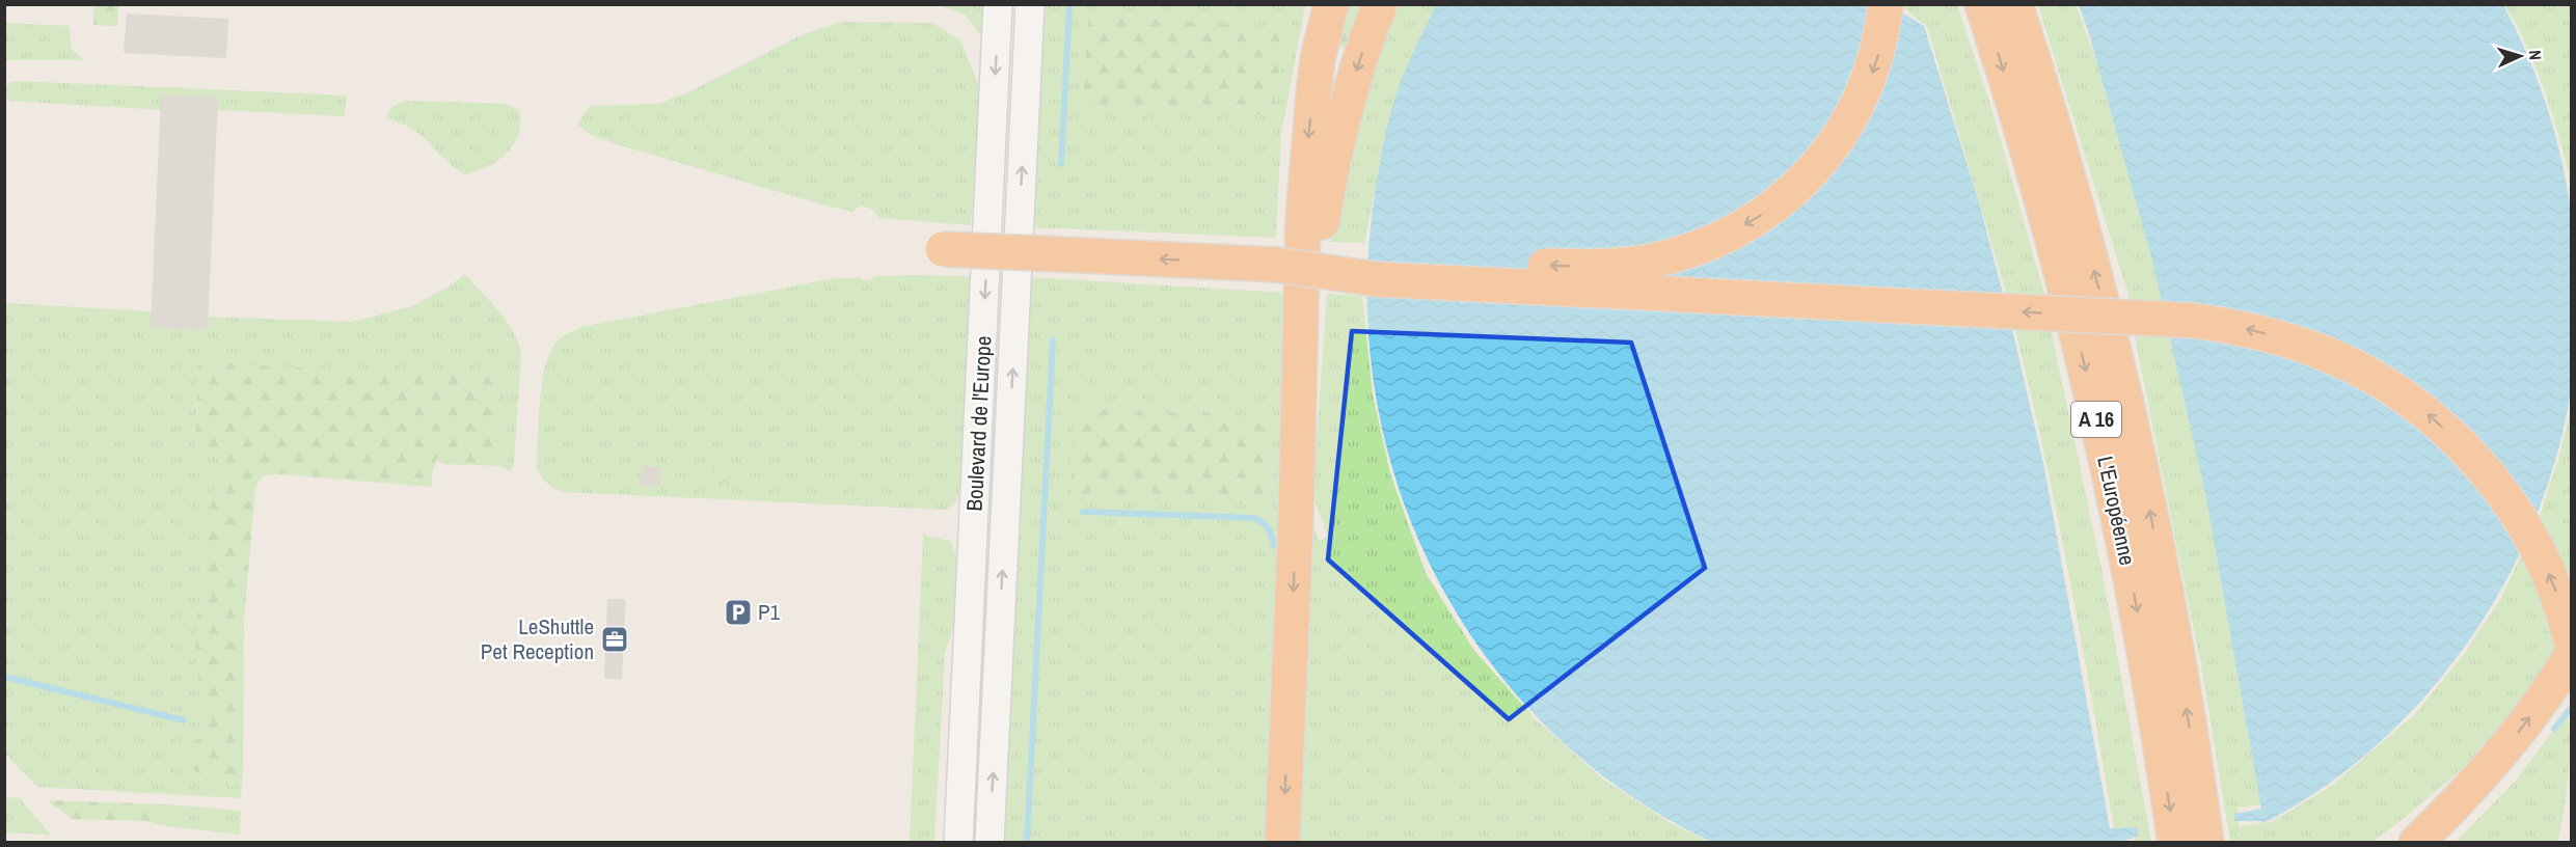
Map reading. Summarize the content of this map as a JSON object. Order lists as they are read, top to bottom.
{
  "streets": {
    "highway": ["A 16", "L'Européenne"],
    "main road": ["Boulevard de l'Europe"]
  },
  "places": {
    "parking": ["P1"],
    "office": ["LeShuttle Pet Reception"]
  },
  "north": "right"
}
